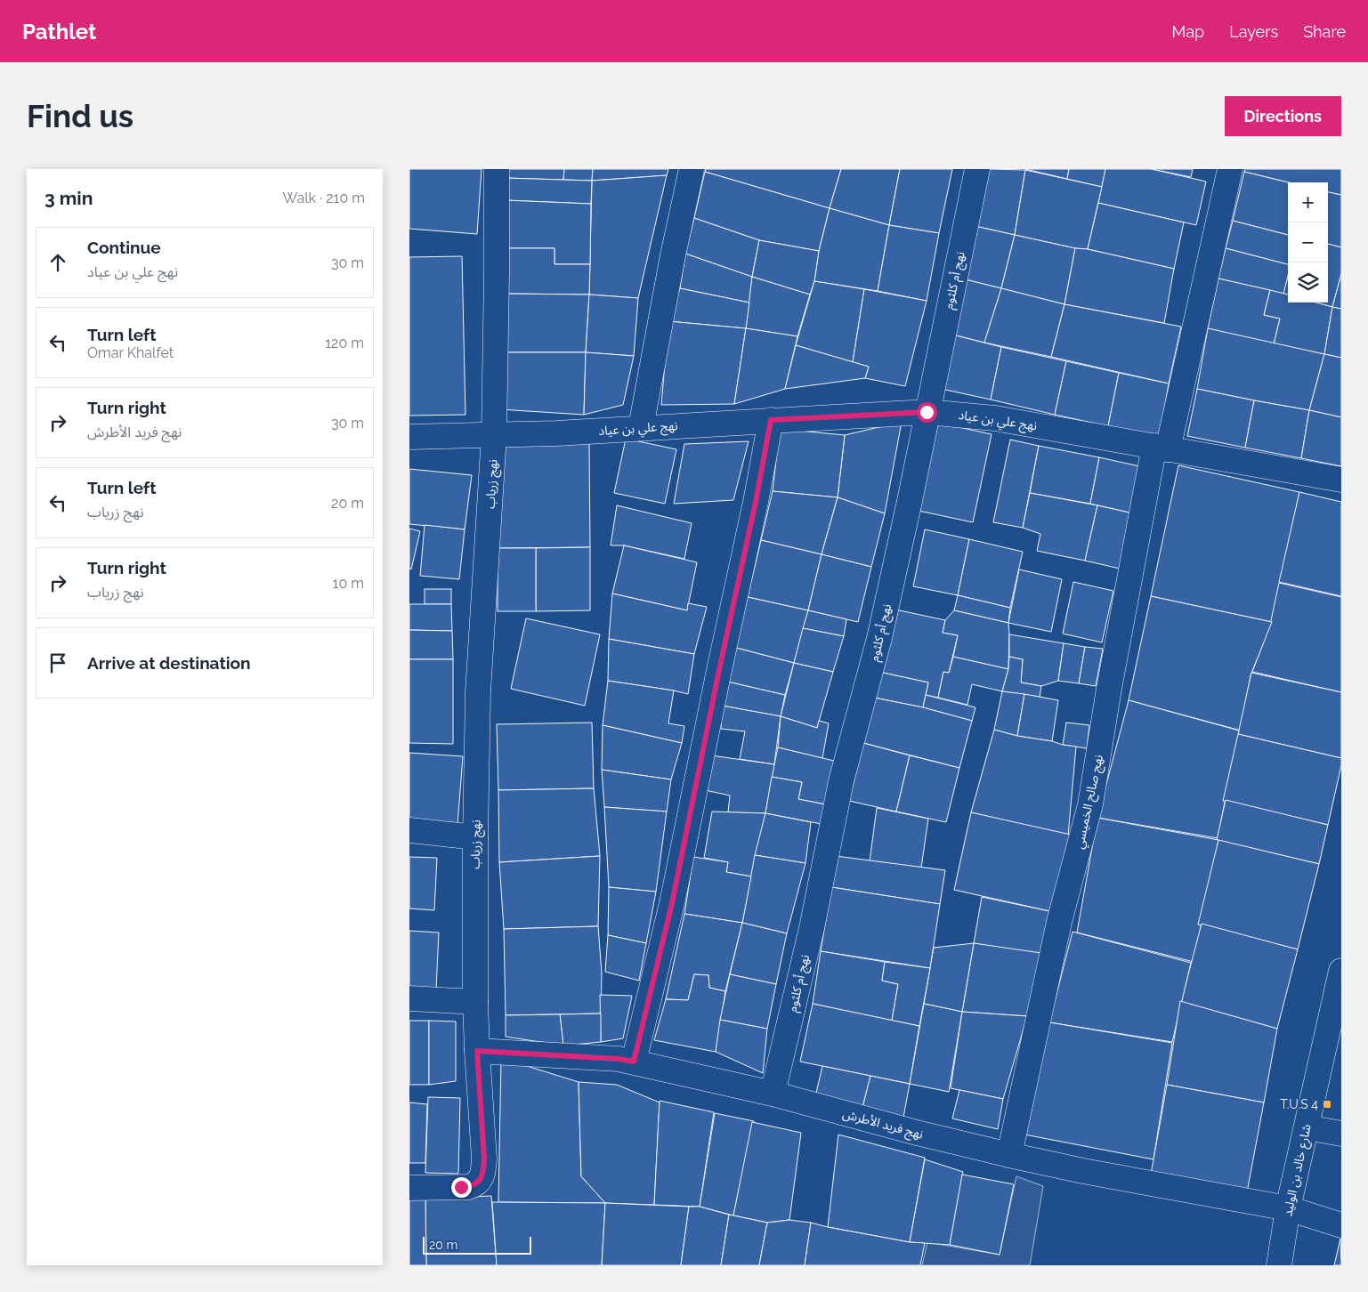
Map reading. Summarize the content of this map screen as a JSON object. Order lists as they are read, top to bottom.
{
  "streets": {
    "street": [
      "نهج أم كلثوم",
      "نهج علي بن عياد",
      "نهج زرياب",
      "نهج صالح الخميسي",
      "نهج فريد الأطرش",
      "شارع خالد بن الوليد"
    ]
  },
  "crossings": [
    ["نهج أم كلثوم", "نهج علي بن عياد"],
    ["نهج أم كلثوم", "نهج فريد الأطرش"],
    ["نهج علي بن عياد", "نهج زرياب"],
    ["نهج علي بن عياد", "نهج صالح الخميسي"],
    ["نهج زرياب", "نهج فريد الأطرش"],
    ["نهج صالح الخميسي", "نهج فريد الأطرش"],
    ["نهج فريد الأطرش", "شارع خالد بن الوليد"]
  ],
  "places": {
    "transit": ["T.U.S 4"]
  },
  "scale_bar": "20 m",
  "page": {
    "header": "Pathlet",
    "nav": ["Map", "Layers", "Share"],
    "buttons": "Directions",
    "title": "Find us",
    "heading": ["3 min", "Walk · 210 m"],
    "map_buttons": ["+", "−"],
    "list": [
      ["Continue", "نهج علي بن عياد", "30 m"],
      ["Turn left", "Omar Khalfet", "120 m"],
      ["Turn right", "نهج فريد الأطرش", "30 m"],
      ["Turn left", "نهج زرياب", "20 m"],
      ["Turn right", "نهج زرياب", "10 m"],
      "Arrive at destination"
    ],
    "scale": "20 m"
  }
}
